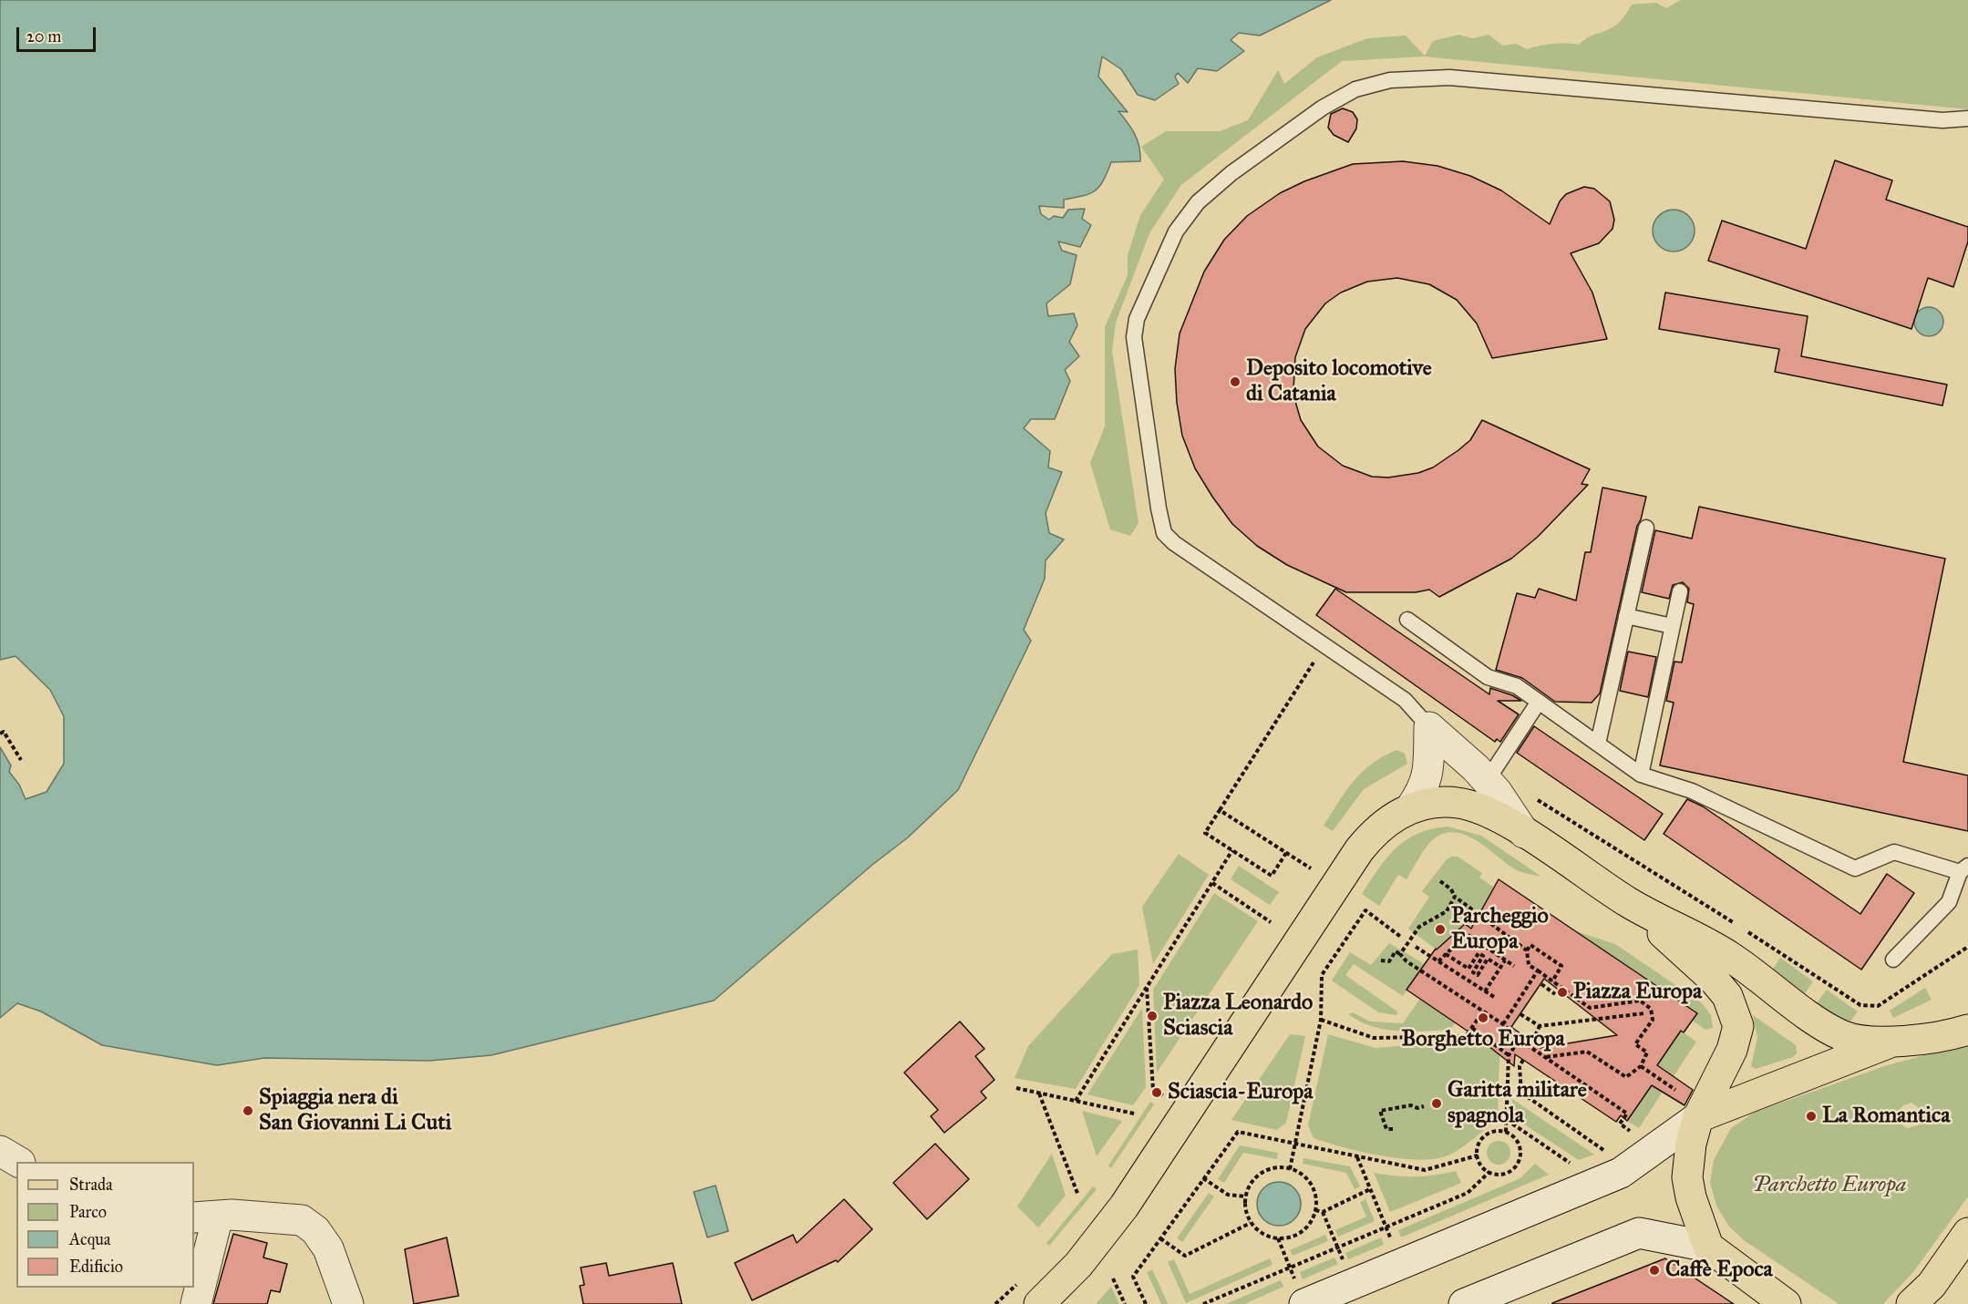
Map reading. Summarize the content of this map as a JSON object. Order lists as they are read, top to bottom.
{
  "parks": ["Parchetto Europa"],
  "places": [
    "Deposito locomotive di Catania",
    "Parcheggio Europa",
    "Piazza Europa",
    "Piazza Leonardo Sciascia",
    "Borghetto Europa",
    "Sciascia-Europa",
    "Garitta militare spagnola",
    "Spiaggia nera di San Giovanni Li Cuti",
    "La Romantica",
    "Caffè Epoca"
  ],
  "legend": [
    "Strada",
    "Parco",
    "Acqua",
    "Edificio"
  ],
  "scale_bar": "20 m"
}
